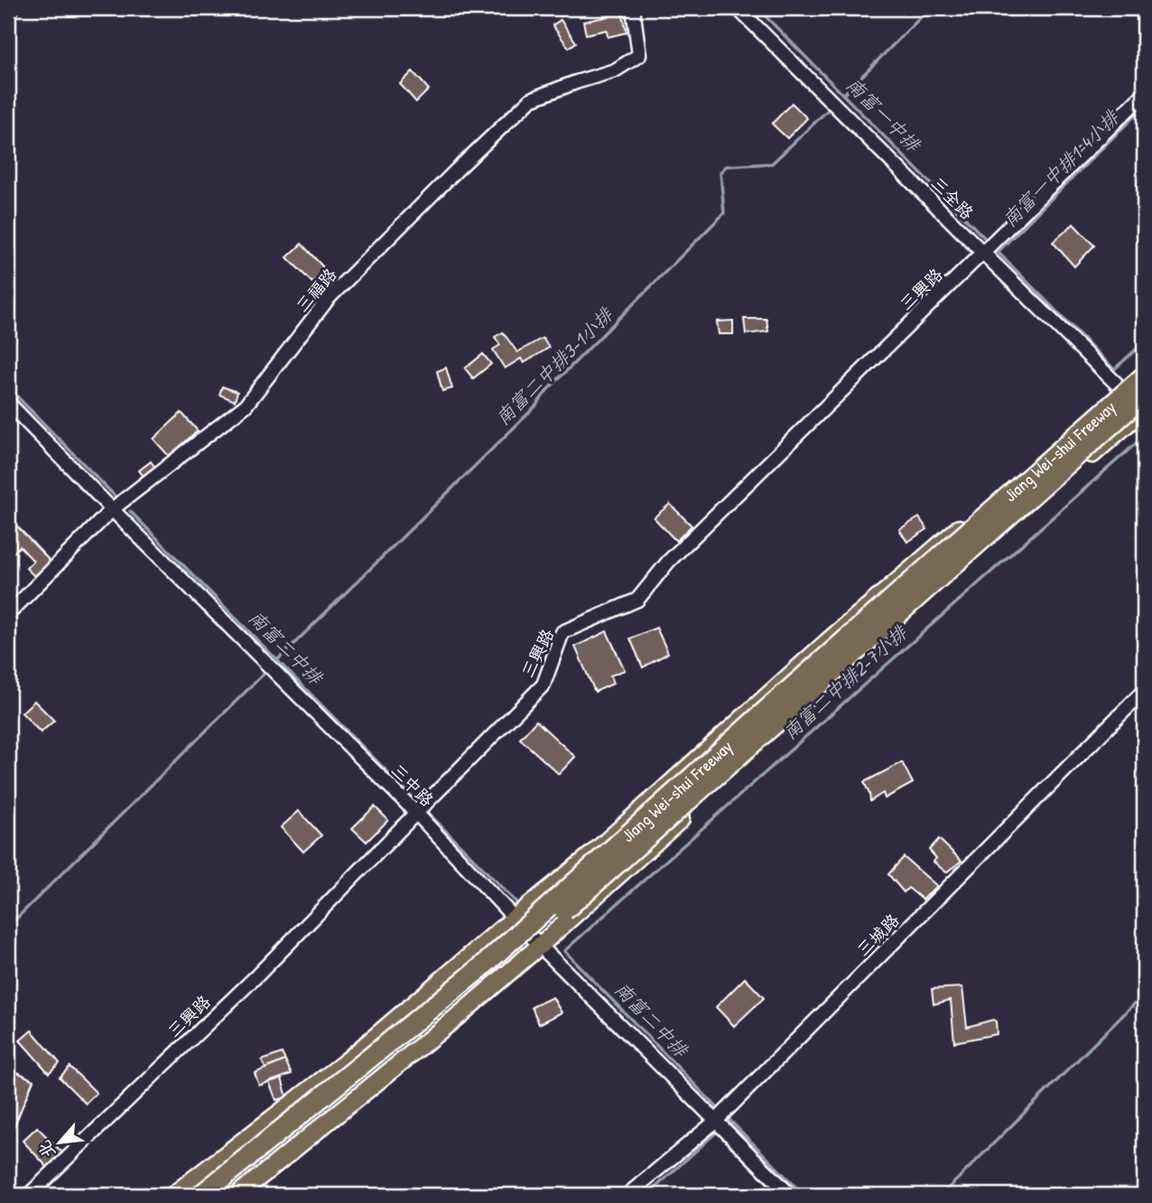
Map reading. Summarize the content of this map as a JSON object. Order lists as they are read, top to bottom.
{
  "streets": {
    "highway": ["Jiang Wei-shui Freeway"],
    "street": [
      "三全路",
      "三興路",
      "三福路",
      "三中路",
      "三城路"
    ]
  },
  "crossings": [
    ["三全路", "三興路"],
    ["三全路", "Jiang Wei-shui Freeway"],
    ["三興路", "三中路"],
    ["三福路", "三中路"],
    ["三中路", "三城路"]
  ],
  "water": [
    "南富一中排",
    "南富一中排1-4小排",
    "南富二中排3-1小排",
    "南富二中排",
    "南富二中排2-7小排"
  ],
  "north": "bottom left"
}
